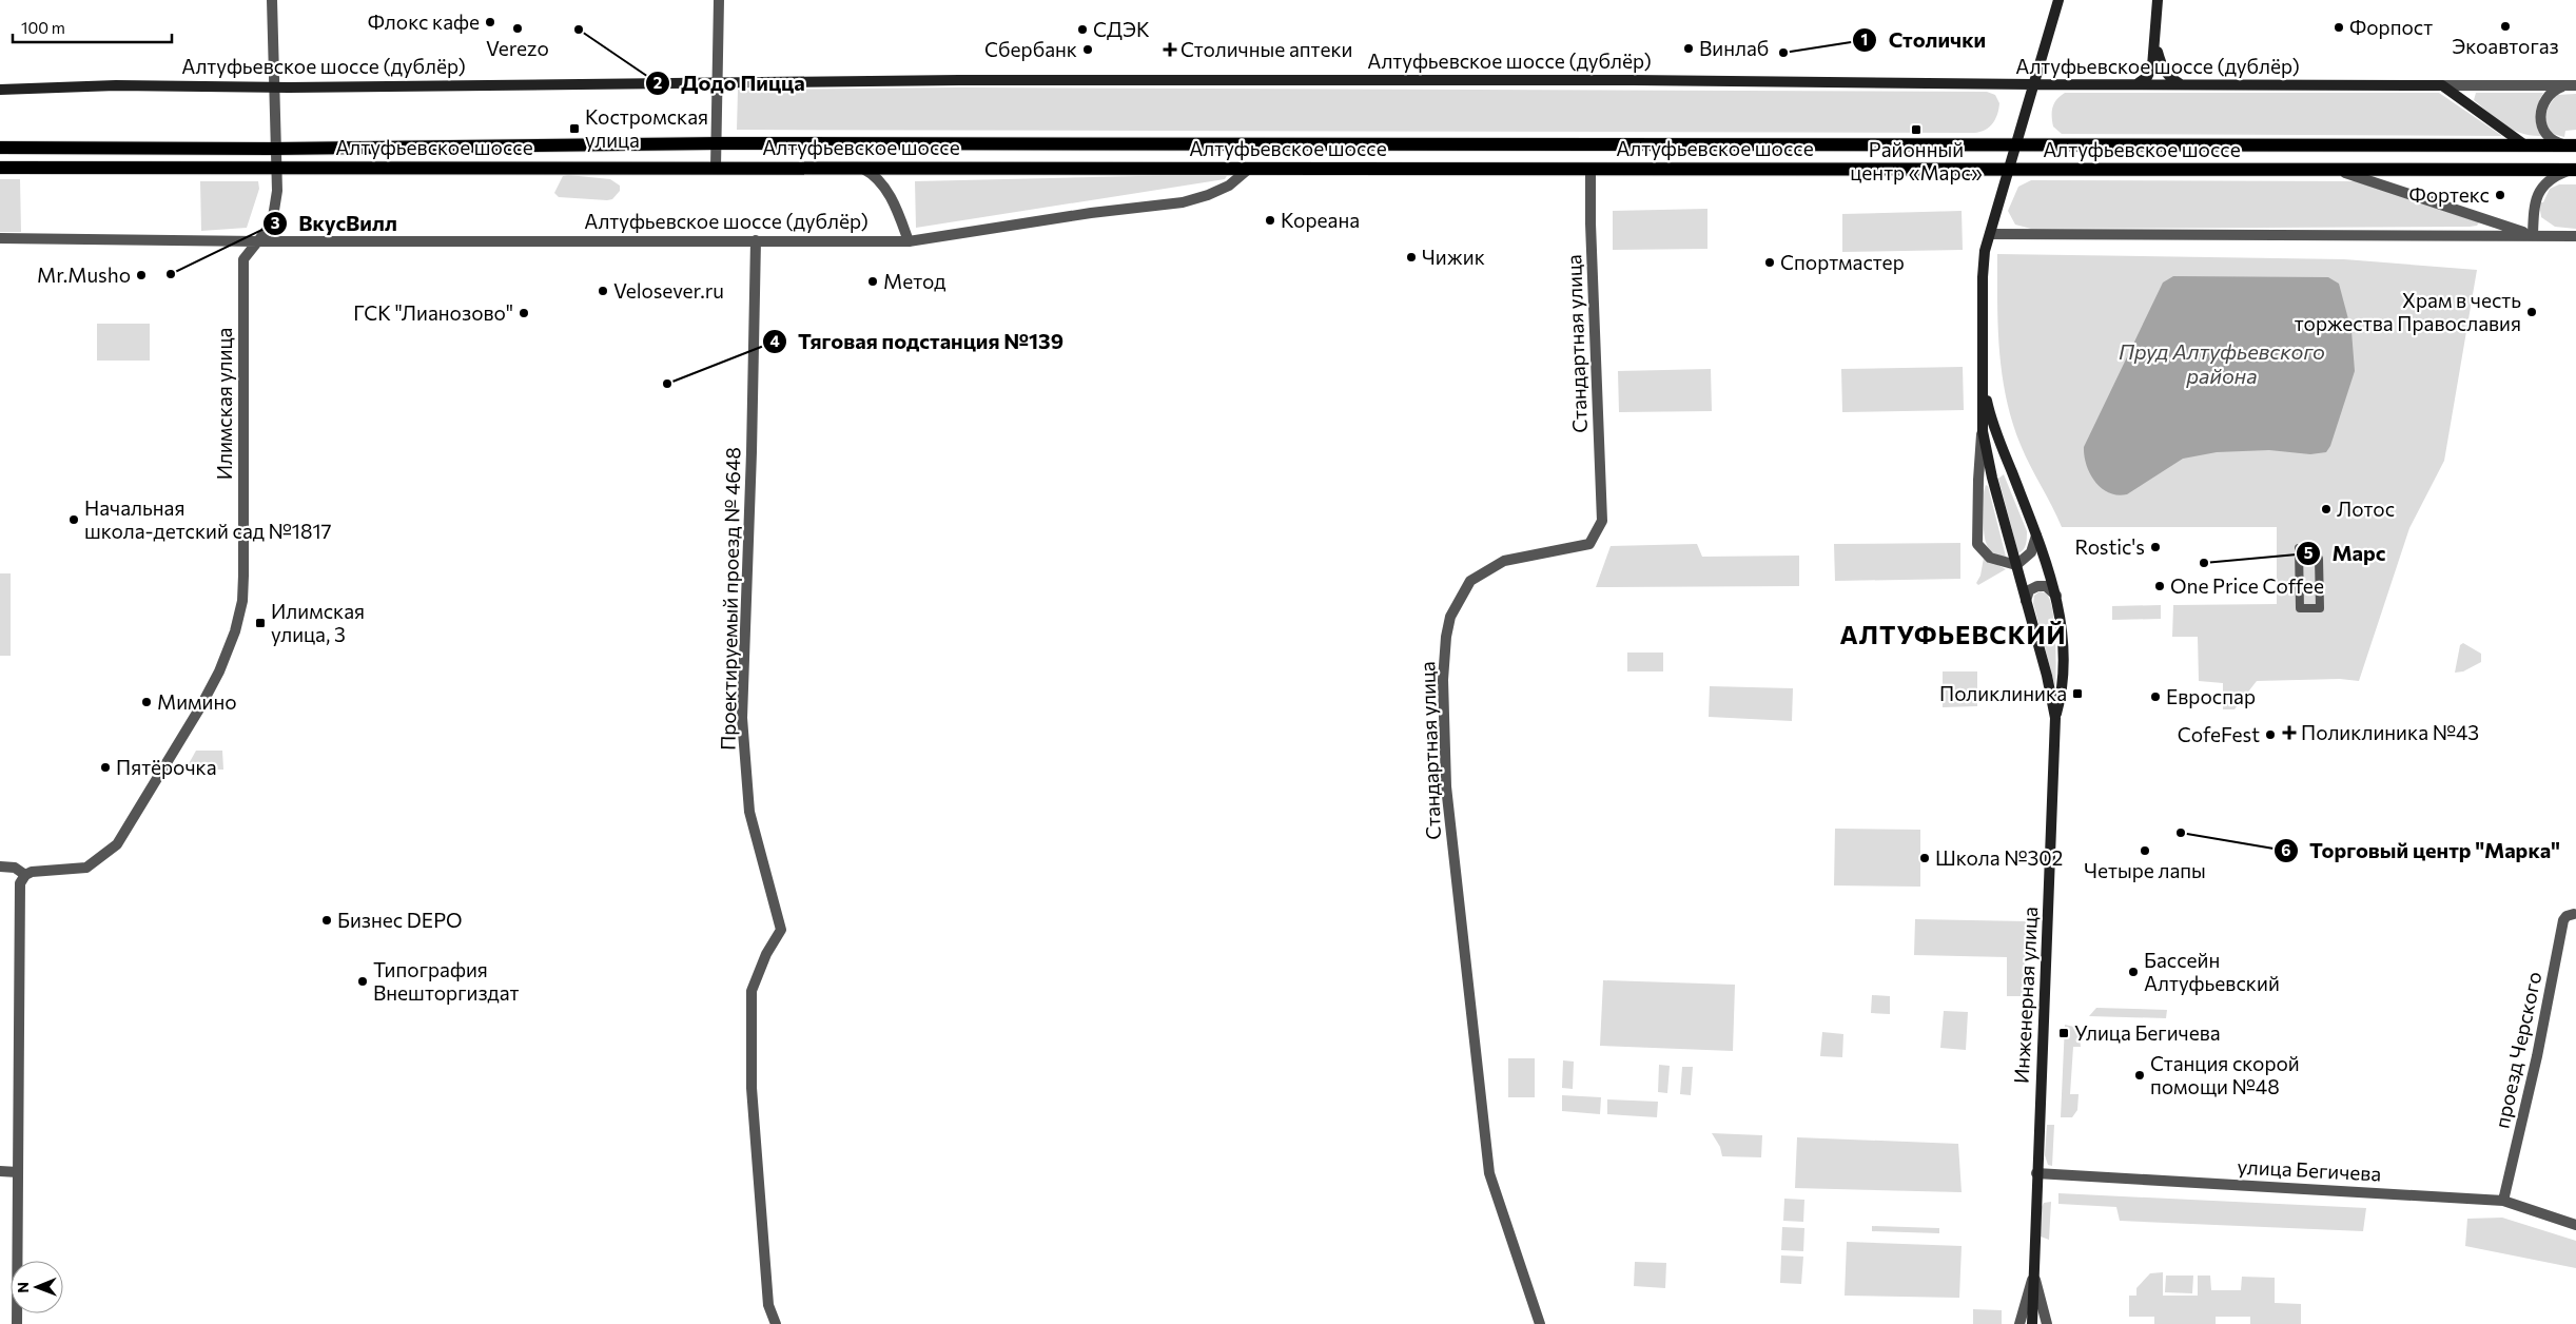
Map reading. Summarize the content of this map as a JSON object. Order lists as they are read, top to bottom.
{
  "streets": {
    "main road": ["Алтуфьевское шоссе (дублёр)", "Алтуфьевское шоссе", "Инженерная улица"],
    "street": [
      "Стандартная улица",
      "Илимская улица",
      "Проектируемый проезд № 4648",
      "проезд Черского",
      "улица Бегичева"
    ]
  },
  "crossings": [
    ["Алтуфьевское шоссе (дублёр)", "Алтуфьевское шоссе"],
    ["Алтуфьевское шоссе (дублёр)", "Проектируемый проезд № 4648"],
    ["Алтуфьевское шоссе (дублёр)", "Инженерная улица"],
    ["Алтуфьевское шоссе", "Стандартная улица"],
    ["Алтуфьевское шоссе", "Инженерная улица"],
    ["Инженерная улица", "улица Бегичева"],
    ["проезд Черского", "улица Бегичева"]
  ],
  "districts": ["АЛТУФЬЕВСКИЙ"],
  "water": ["Пруд Алтуфьевского района"],
  "places": {
    "other": [
      "Флокс кафе",
      "Экоавтогаз",
      "Форпост",
      "Verezo",
      "Додо Пицца",
      "СДЭК",
      "Винлаб",
      "Сбербанк",
      "Столички",
      "Фортекс",
      "Кореана",
      "Чижик",
      "Спортмастер",
      "ВкусВилл",
      "Mr.Musho",
      "Метод",
      "Velosever.ru",
      "Храм в честь торжества Православия",
      "ГСК \"Лианозово\"",
      "Тяговая подстанция №139",
      "Лотос",
      "Начальная школа-детский сад №1817",
      "Rostic's",
      "Марс",
      "One Price Coffee",
      "Евроспар",
      "Мимино",
      "CofeFest",
      "Пятёрочка",
      "Торговый центр \"Марка\"",
      "Четыре лапы",
      "Школа №302",
      "Бизнес DEPO",
      "Бассейн Алтуфьевский",
      "Типография Внешторгиздат",
      "Станция скорой помощи №48"
    ],
    "health": ["Столичные аптеки", "Поликлиника №43"],
    "transit": [
      "Костромская улица",
      "Районный центр «Марс»",
      "Илимская улица, 3",
      "Поликлиника",
      "Улица Бегичева"
    ]
  },
  "scale_bar": "100 m",
  "north": "left"
}
